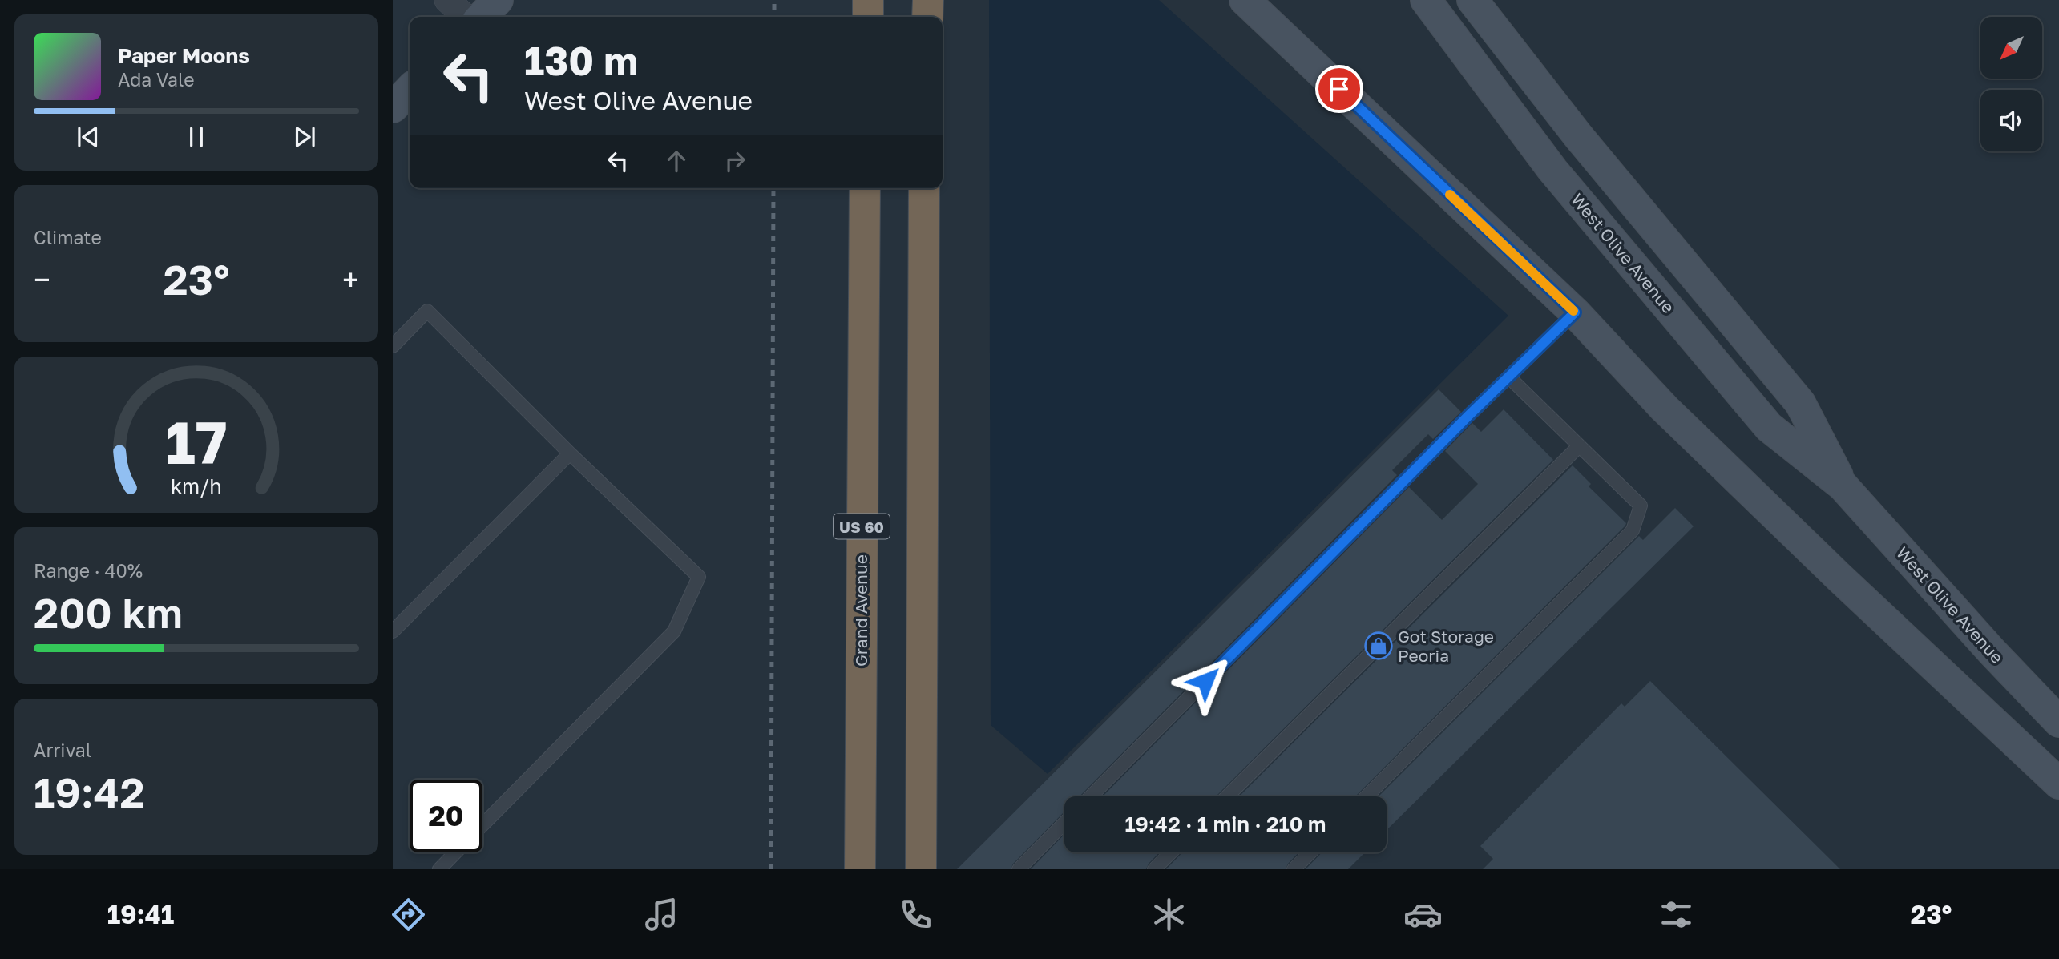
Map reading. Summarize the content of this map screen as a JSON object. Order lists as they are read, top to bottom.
{
  "streets": {
    "highway": ["US 60", "Grand Avenue"],
    "main road": ["West Olive Avenue"]
  },
  "places": {
    "shop": ["Got Storage Peoria"]
  },
  "north": "bottom left",
  "page": {
    "turn": ["130 m", "West Olive Avenue"],
    "song": ["Paper Moons", "Ada Vale"],
    "tile": [
      "Climate",
      ["Range · 40%", "200 km"],
      ["Arrival", "19:42"]
    ],
    "heat": ["−", "23°", "+"],
    "limit": "20",
    "trip": "19:42 · 1 min · 210 m",
    "tabs": ["19:41", "23°"],
    "gauge": ["17", "km/h"]
  }
}
